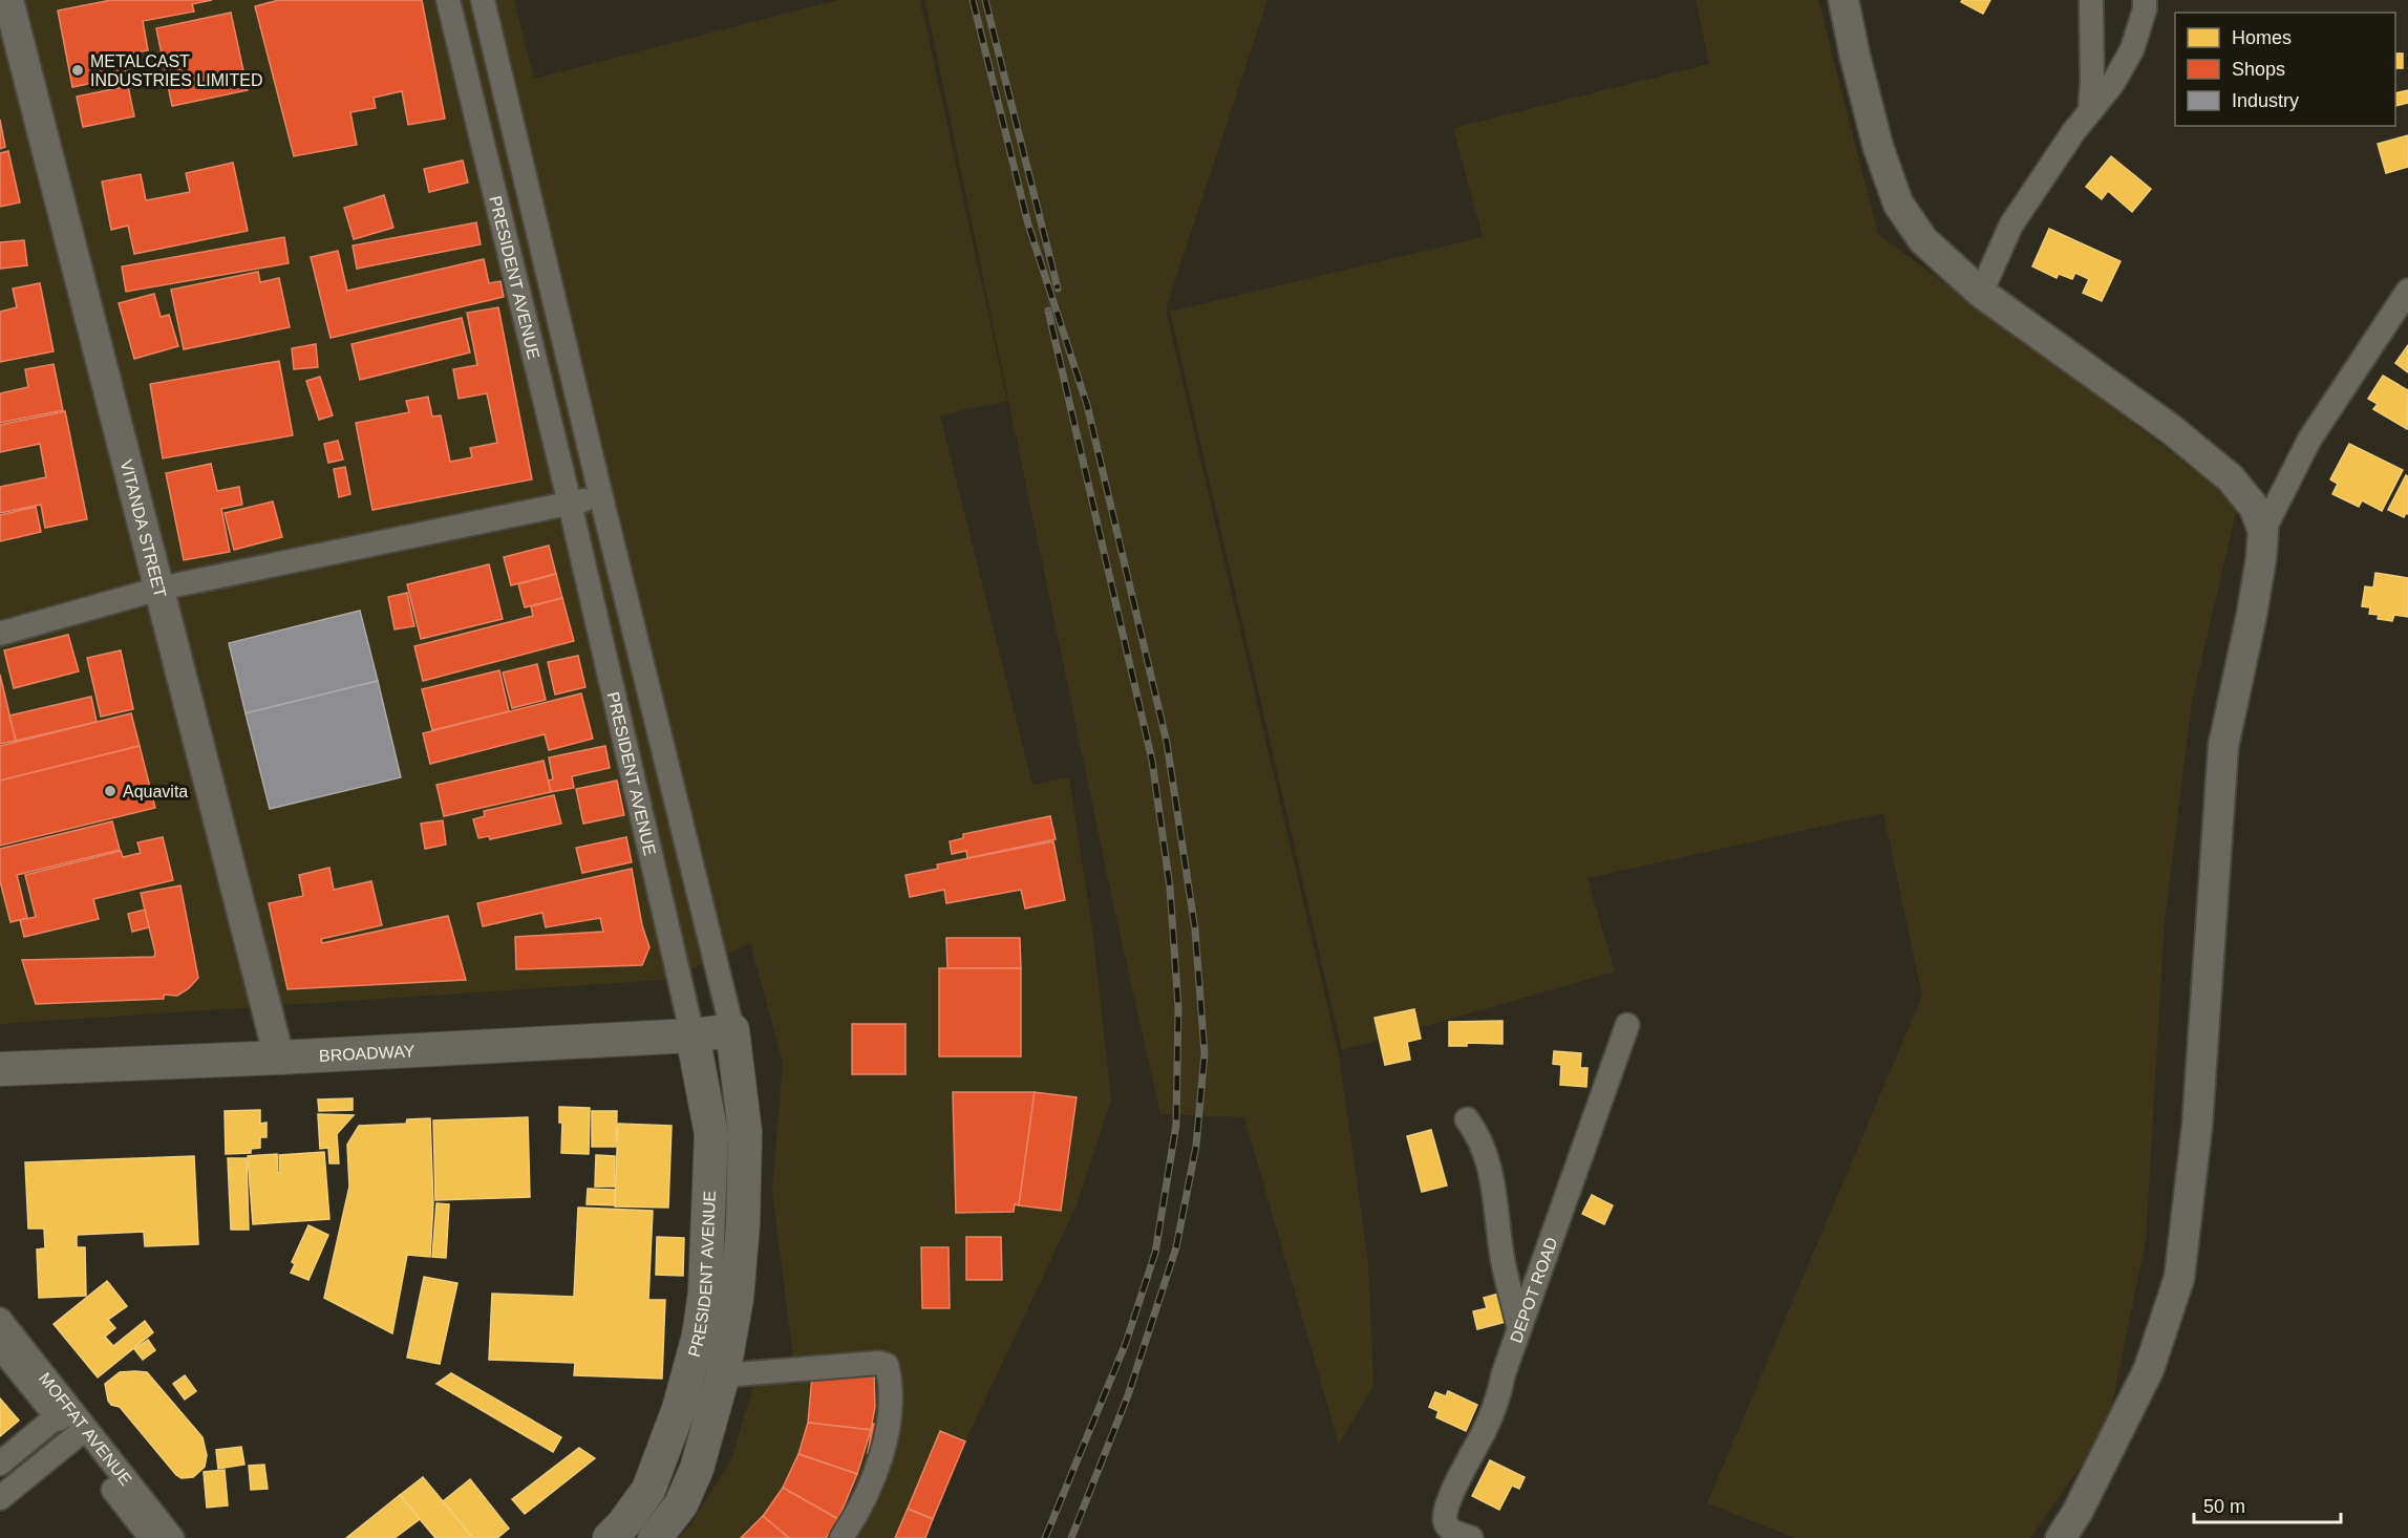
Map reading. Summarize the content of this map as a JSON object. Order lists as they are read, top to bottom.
{
  "streets": {
    "main road": ["PRESIDENT AVENUE", "BROADWAY"],
    "street": ["VITANDA STREET", "DEPOT ROAD", "MOFFAT AVENUE"]
  },
  "crossings": [
    ["PRESIDENT AVENUE", "BROADWAY"],
    ["VITANDA STREET", "BROADWAY"]
  ],
  "places": ["METALCAST INDUSTRIES LIMITED", "Aquavita"],
  "legend": ["Homes", "Shops", "Industry"],
  "scale_bar": "50 m"
}
